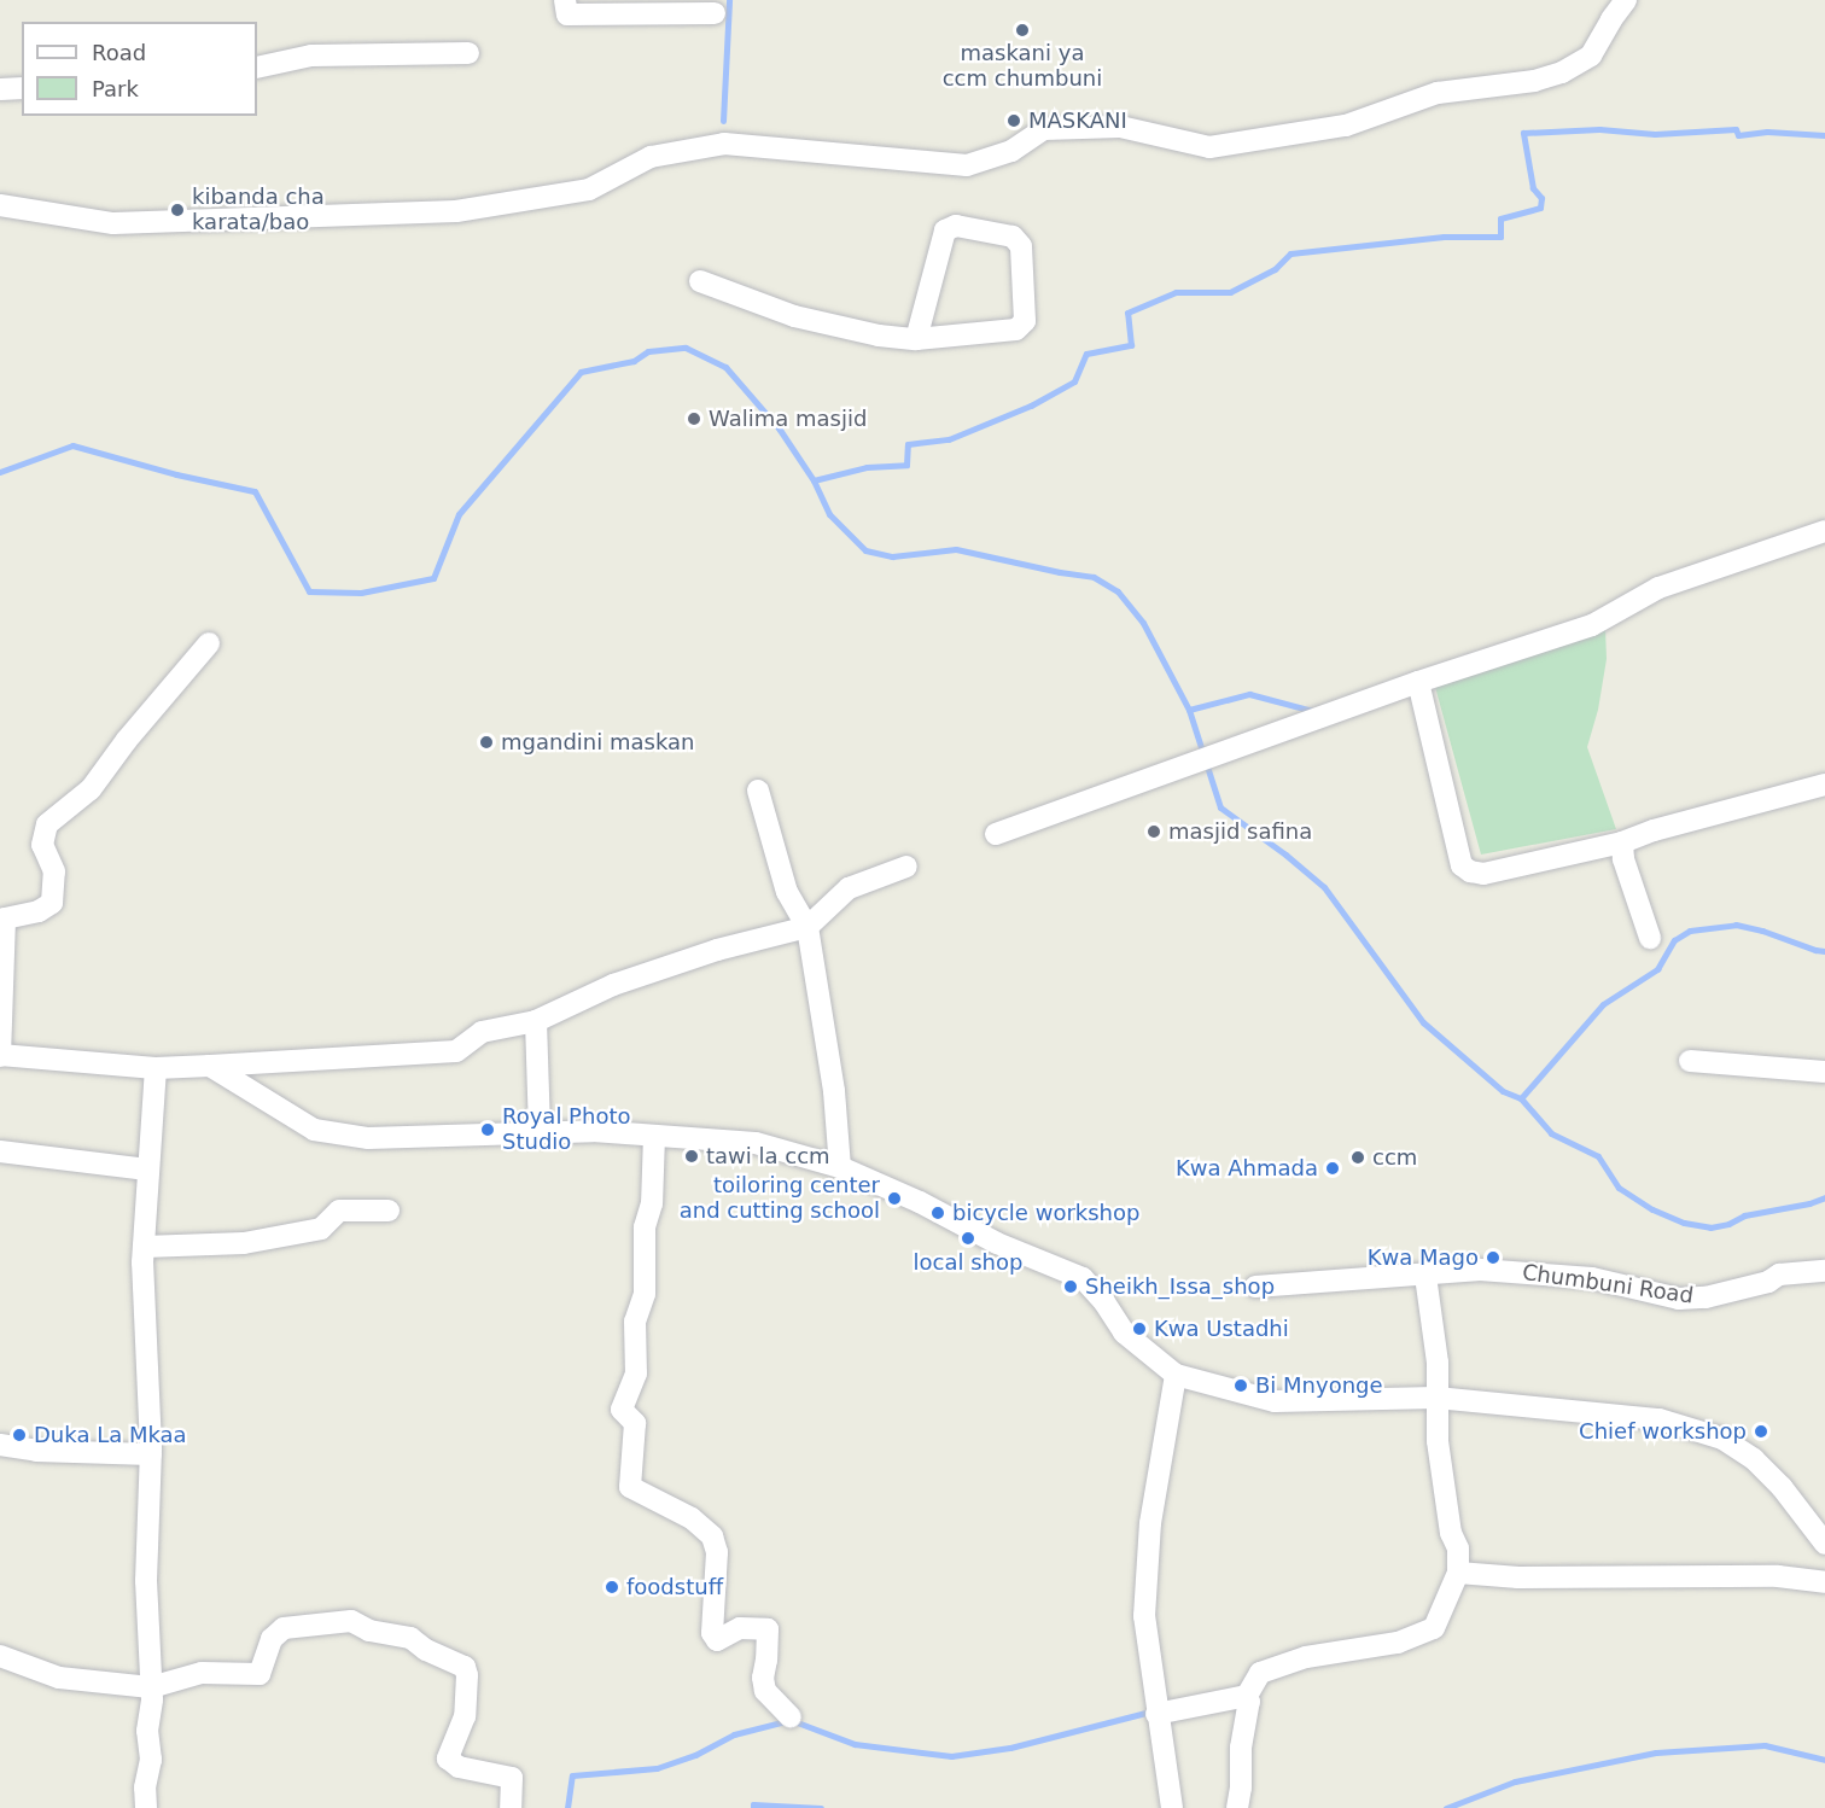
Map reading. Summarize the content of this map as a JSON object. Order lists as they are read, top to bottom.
{
  "streets": {
    "street": ["Chumbuni Road"]
  },
  "places": [
    "maskani ya ccm chumbuni",
    "MASKANI",
    "kibanda cha karata/bao",
    "Walima masjid",
    "mgandini maskan",
    "masjid safina",
    "Royal Photo Studio",
    "tawi la ccm",
    "ccm",
    "Kwa Ahmada",
    "toiloring center and cutting school",
    "bicycle workshop",
    "local shop",
    "Kwa Mago",
    "Sheikh_Issa_shop",
    "Kwa Ustadhi",
    "Bi Mnyonge",
    "Chief workshop",
    "Duka La Mkaa",
    "foodstuff"
  ],
  "legend": ["Road", "Park"]
}
